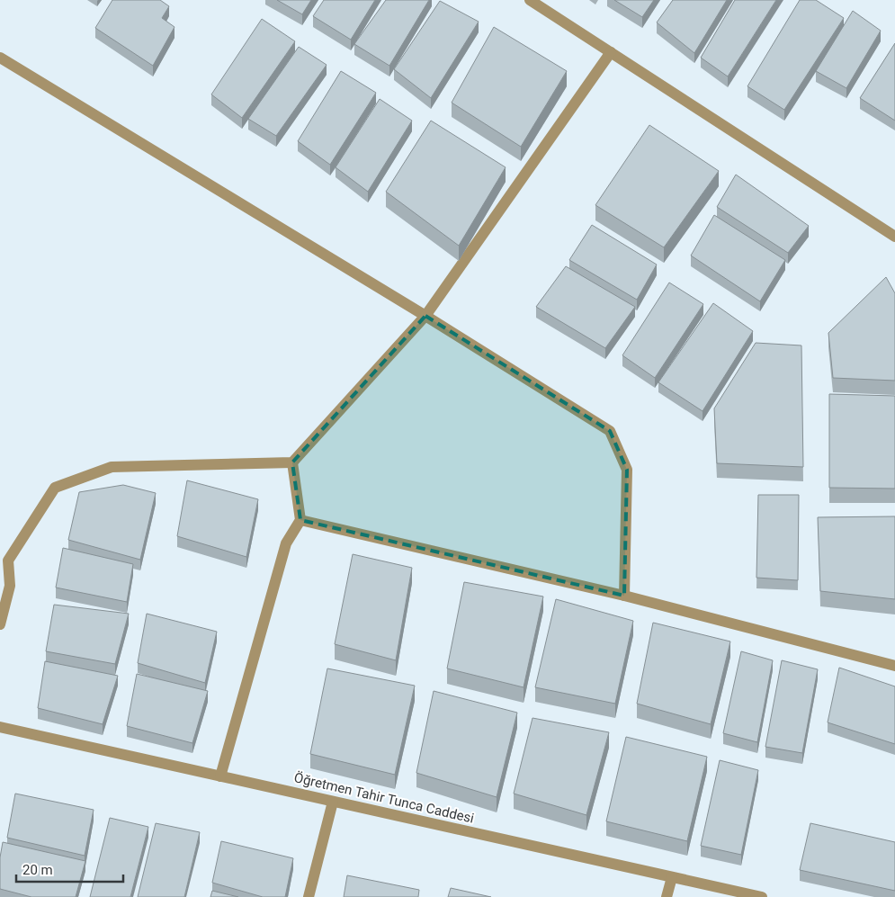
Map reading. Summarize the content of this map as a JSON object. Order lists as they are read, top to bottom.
{
  "streets": {
    "street": ["Öğretmen Tahir Tunca Caddesi"]
  },
  "scale_bar": "20 m"
}
